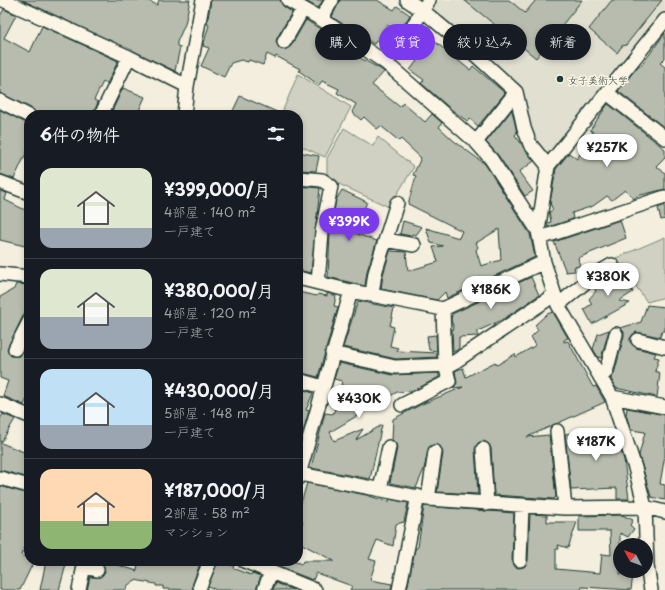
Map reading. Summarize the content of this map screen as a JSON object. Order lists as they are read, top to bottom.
{
  "places": ["女子美術大学"],
  "north": "top left",
  "page": {
    "chip": [
      "購入",
      "賃貸",
      "絞り込み",
      "新着"
    ],
    "heading": "6件の物件",
    "price": [
      "¥257K",
      "¥399K",
      "¥380K",
      "¥186K",
      "¥430K",
      "¥187K"
    ],
    "list": [
      {
        "name": "¥399,000/月",
        "note": "4部屋 · 140 m² · 一戸建て"
      },
      {
        "name": "¥380,000/月",
        "note": "4部屋 · 120 m² · 一戸建て"
      },
      {
        "name": "¥430,000/月",
        "note": "5部屋 · 148 m² · 一戸建て"
      },
      {
        "name": "¥187,000/月",
        "note": "2部屋 · 58 m² · マンション"
      }
    ]
  }
}
